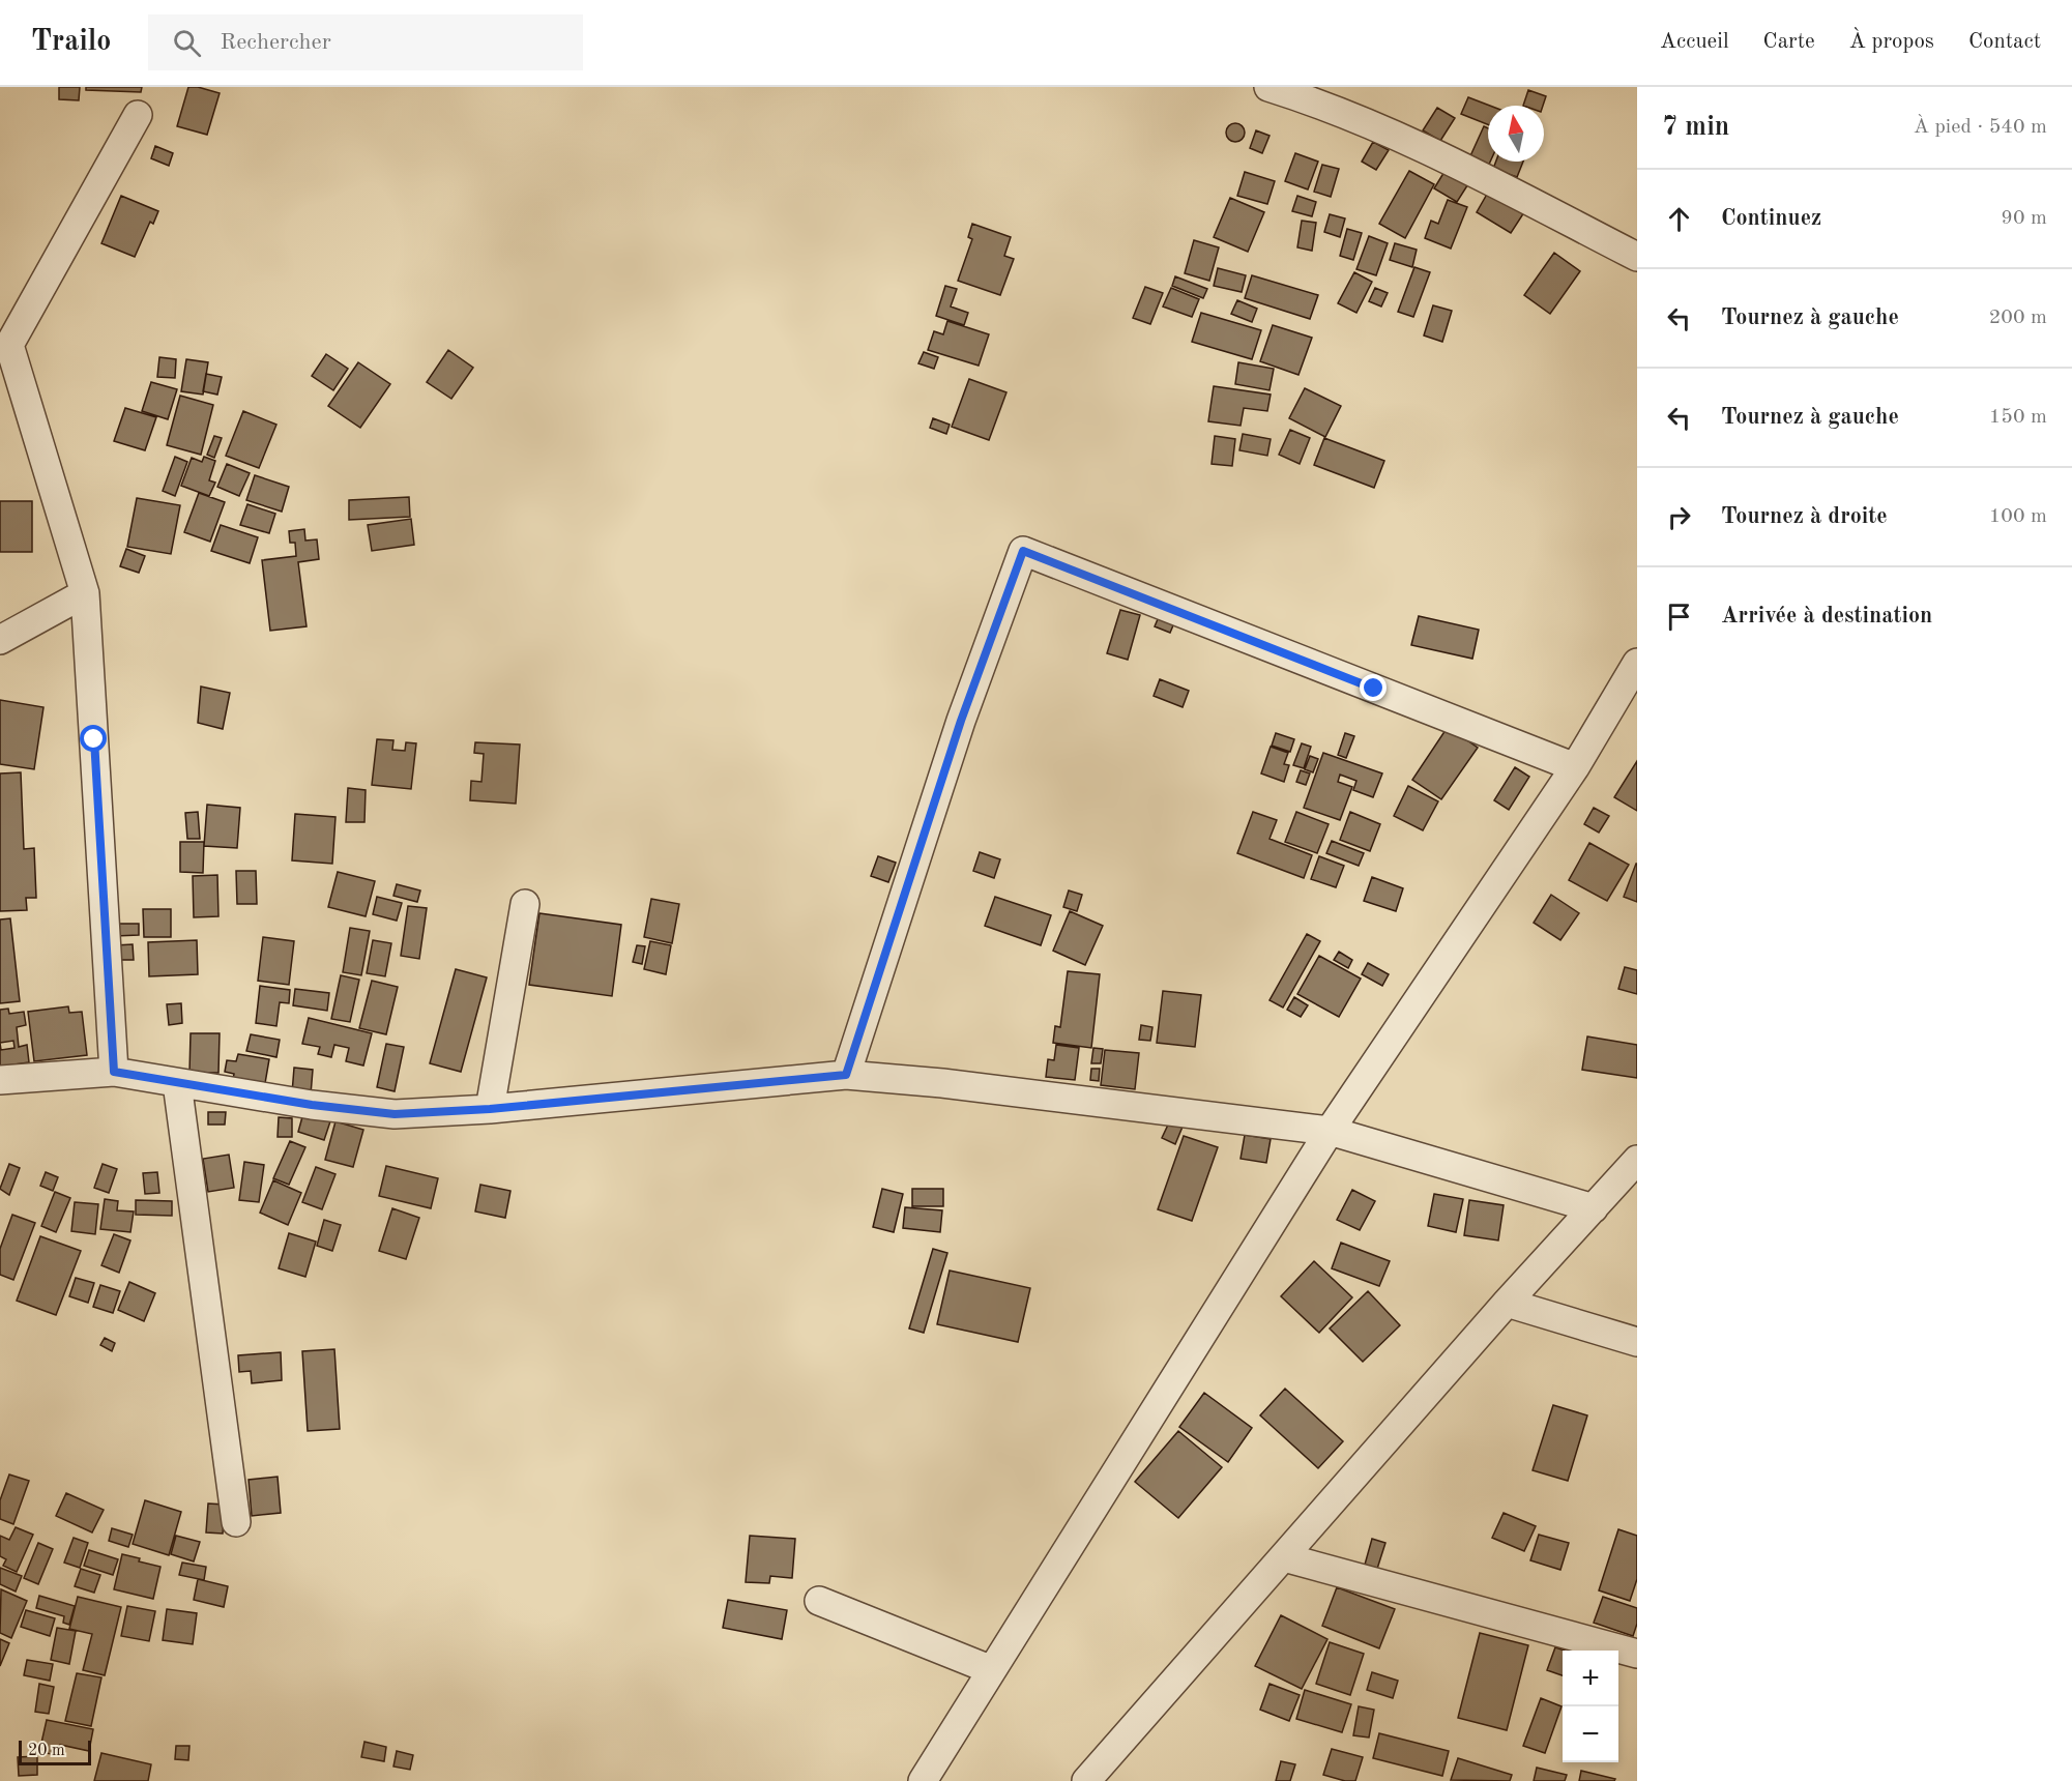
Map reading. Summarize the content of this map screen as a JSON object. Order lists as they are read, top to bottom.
{
  "scale_bar": "20 m",
  "north": "top",
  "page": {
    "header": "Trailo",
    "search": "Rechercher",
    "nav": [
      "Accueil",
      "Carte",
      "À propos",
      "Contact"
    ],
    "heading": ["7 min", "À pied · 540 m"],
    "list": [
      ["Continuez", "90 m"],
      ["Tournez à gauche", "200 m"],
      ["Tournez à gauche", "150 m"],
      ["Tournez à droite", "100 m"],
      "Arrivée à destination"
    ],
    "map_buttons": ["+", "−"],
    "scale": "20 m"
  }
}
